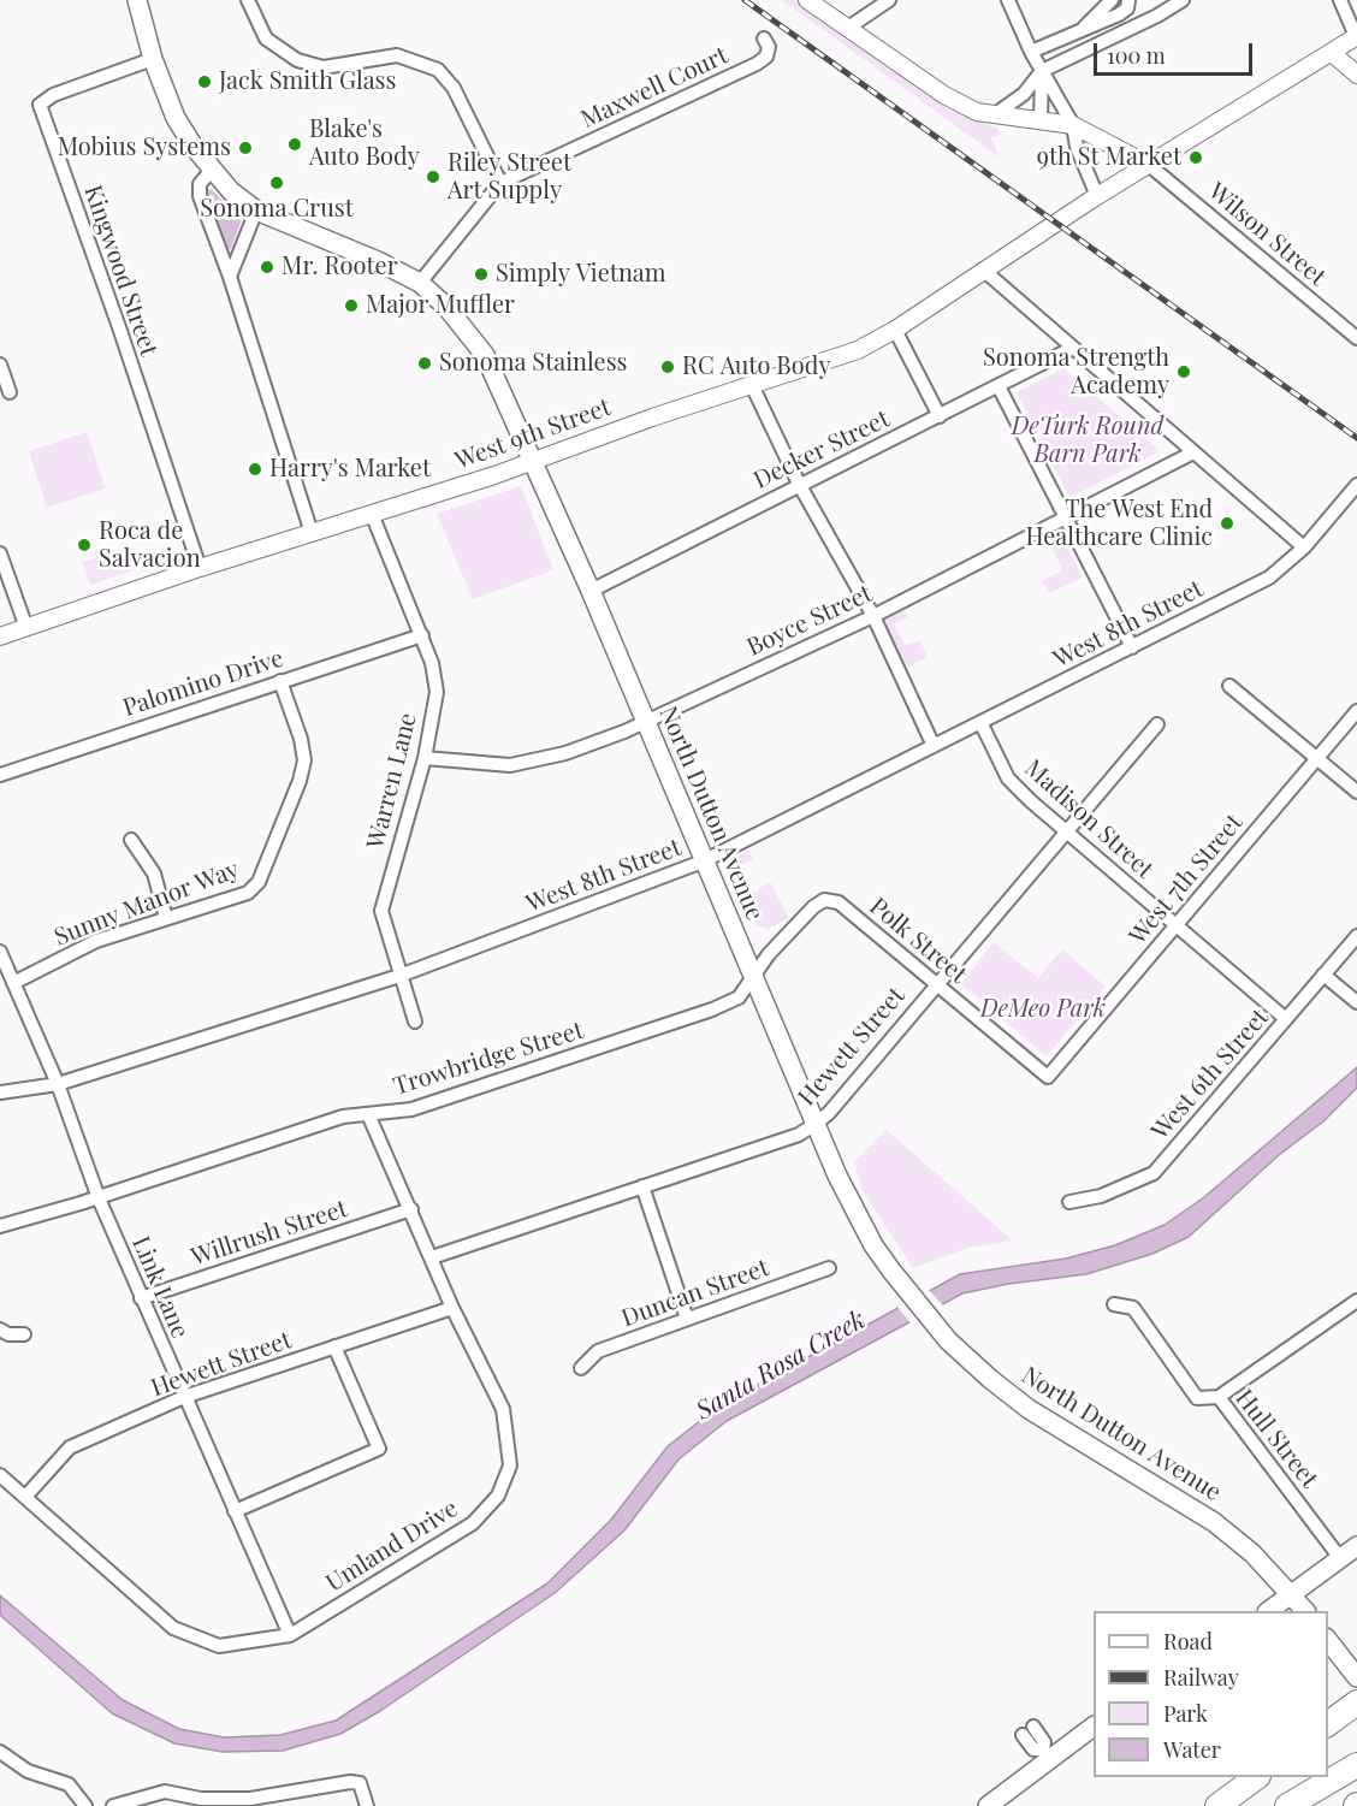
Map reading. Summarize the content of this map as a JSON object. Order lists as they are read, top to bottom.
{
  "streets": {
    "main road": ["North Dutton Avenue"],
    "street": [
      "Maxwell Court",
      "Wilson Street",
      "Kingwood Street",
      "West 9th Street",
      "Decker Street",
      "Boyce Street",
      "West 8th Street",
      "Palomino Drive",
      "Warren Lane",
      "Madison Street",
      "West 7th Street",
      "Sunny Manor Way",
      "Polk Street",
      "Hewett Street",
      "Trowbridge Street",
      "West 6th Street",
      "Willrush Street",
      "Link Lane",
      "Duncan Street",
      "Hull Street",
      "Umland Drive"
    ]
  },
  "crossings": [
    ["Maxwell Court", "North Dutton Avenue"],
    ["Wilson Street", "West 9th Street"],
    ["Kingwood Street", "West 9th Street"],
    ["Kingwood Street", "North Dutton Avenue"],
    ["West 9th Street", "Warren Lane"],
    ["West 9th Street", "North Dutton Avenue"],
    ["Decker Street", "North Dutton Avenue"],
    ["Boyce Street", "Warren Lane"],
    ["Boyce Street", "North Dutton Avenue"],
    ["West 8th Street", "Warren Lane"],
    ["West 8th Street", "North Dutton Avenue"],
    ["West 8th Street", "Madison Street"],
    ["West 8th Street", "Link Lane"],
    ["Palomino Drive", "Warren Lane"],
    ["Palomino Drive", "Sunny Manor Way"],
    ["North Dutton Avenue", "Hewett Street"],
    ["North Dutton Avenue", "Trowbridge Street"],
    ["Madison Street", "West 7th Street"],
    ["Madison Street", "Hewett Street"],
    ["Madison Street", "West 6th Street"],
    ["West 7th Street", "Polk Street"],
    ["Sunny Manor Way", "Link Lane"],
    ["Polk Street", "Hewett Street"],
    ["Polk Street", "Trowbridge Street"],
    ["Hewett Street", "Link Lane"],
    ["Hewett Street", "Umland Drive"],
    ["Trowbridge Street", "Link Lane"],
    ["Trowbridge Street", "Umland Drive"],
    ["Willrush Street", "Link Lane"],
    ["Willrush Street", "Umland Drive"],
    ["Link Lane", "Umland Drive"]
  ],
  "water": ["Santa Rosa Creek"],
  "parks": ["DeTurk Round Barn Park", "DeMeo Park"],
  "places": [
    "Jack Smith Glass",
    "Blake's Auto Body",
    "Mobius Systems",
    "9th St Market",
    "Riley Street Art Supply",
    "Sonoma Crust",
    "Mr. Rooter",
    "Simply Vietnam",
    "Major Muffler",
    "Sonoma Stainless",
    "RC Auto Body",
    "Sonoma Strength Academy",
    "Harry's Market",
    "The West End Healthcare Clinic",
    "Roca de Salvacion"
  ],
  "legend": [
    "Road",
    "Railway",
    "Park",
    "Water"
  ],
  "scale_bar": "100 m"
}
